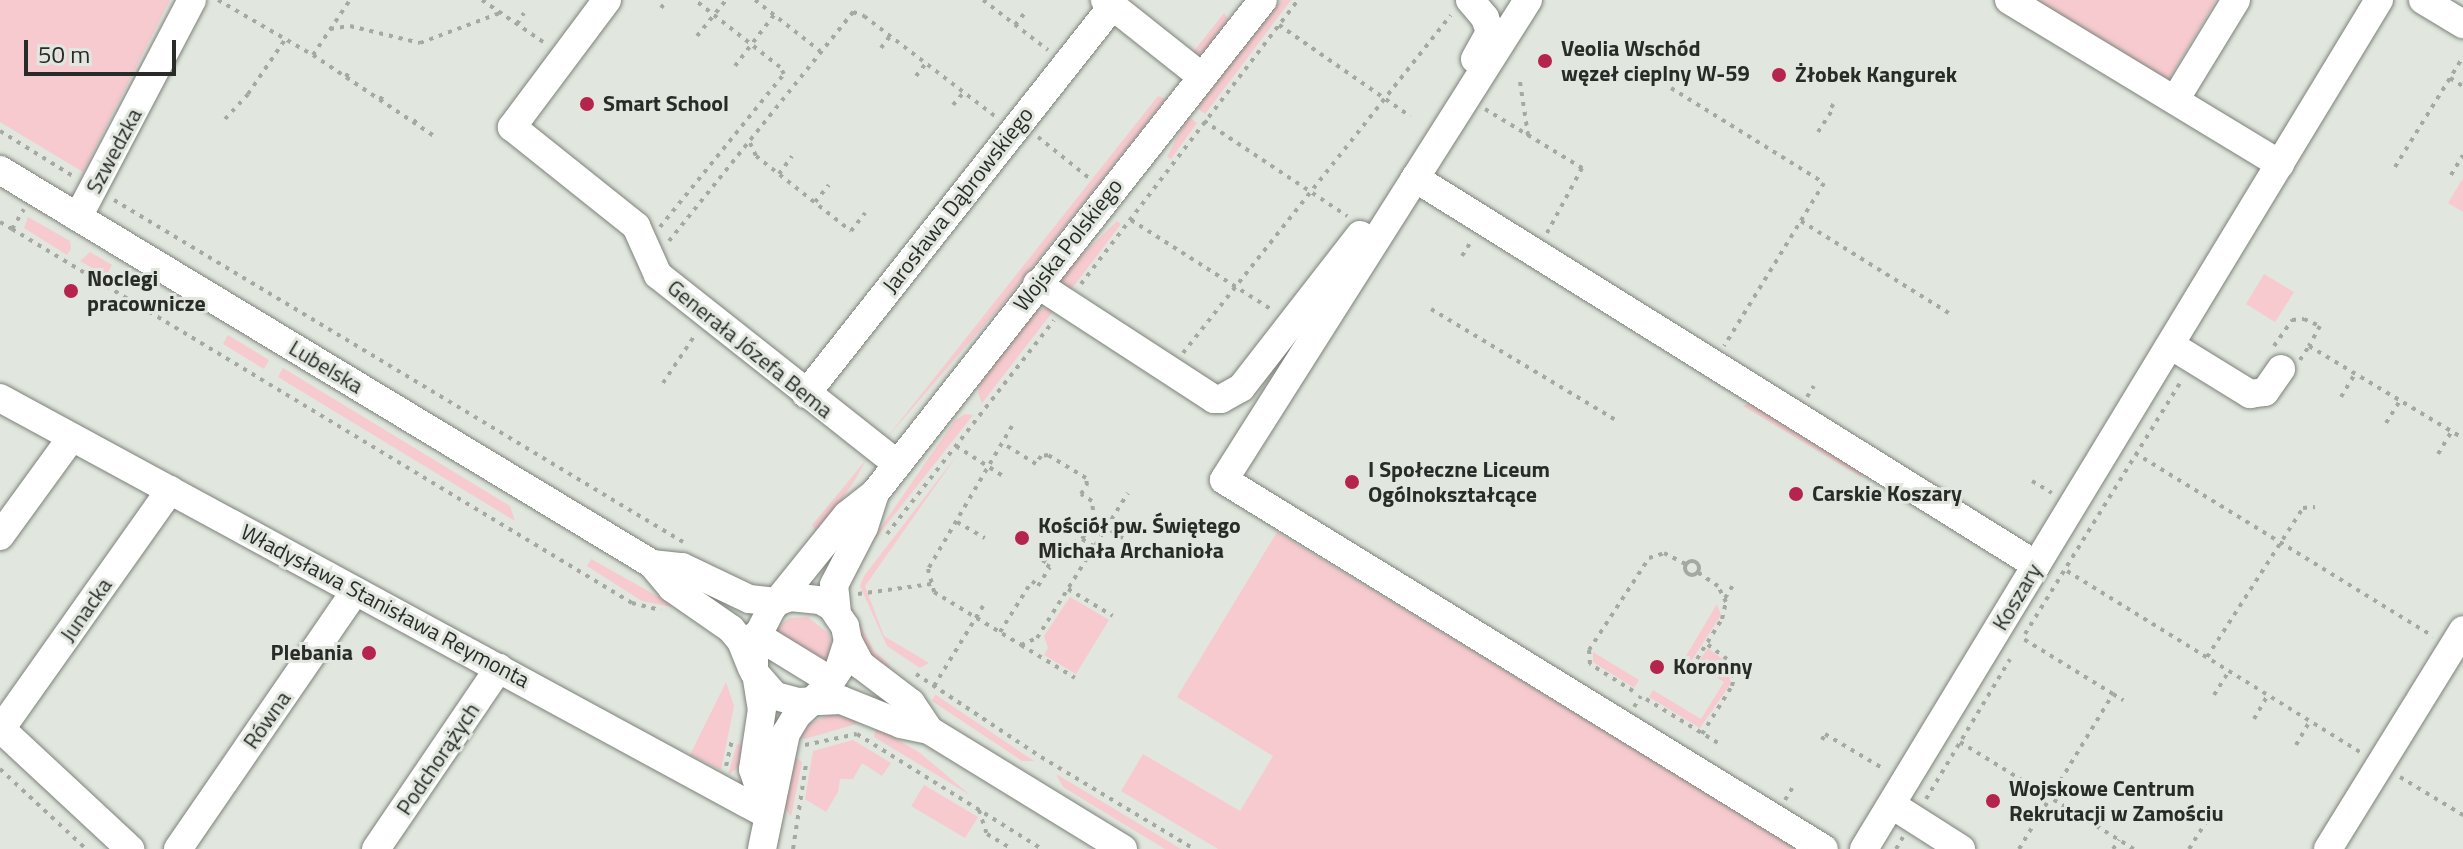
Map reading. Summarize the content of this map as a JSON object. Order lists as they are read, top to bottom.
{
  "streets": {
    "street": [
      "Szwedzka",
      "Jarosława Dąbrowskiego",
      "Wojska Polskiego",
      "Generała Józefa Bema",
      "Lubelska",
      "Koszary",
      "Władysława Stanisława Reymonta",
      "Junacka",
      "Równa",
      "Podchorążych"
    ]
  },
  "crossings": [
    ["Szwedzka", "Lubelska"],
    ["Jarosława Dąbrowskiego", "Generała Józefa Bema"],
    ["Wojska Polskiego", "Generała Józefa Bema"],
    ["Wojska Polskiego", "Lubelska"],
    ["Władysława Stanisława Reymonta", "Junacka"],
    ["Władysława Stanisława Reymonta", "Równa"],
    ["Władysława Stanisława Reymonta", "Podchorążych"]
  ],
  "places": [
    "Veolia Wschód węzeł cieplny W-59",
    "Żłobek Kangurek",
    "Smart School",
    "Noclegi pracownicze",
    "I Społeczne Liceum Ogólnokształcące",
    "Carskie Koszary",
    "Kościół pw. Świętego Michała Archanioła",
    "Plebania",
    "Koronny",
    "Wojskowe Centrum Rekrutacji w Zamościu"
  ],
  "scale_bar": "50 m"
}
